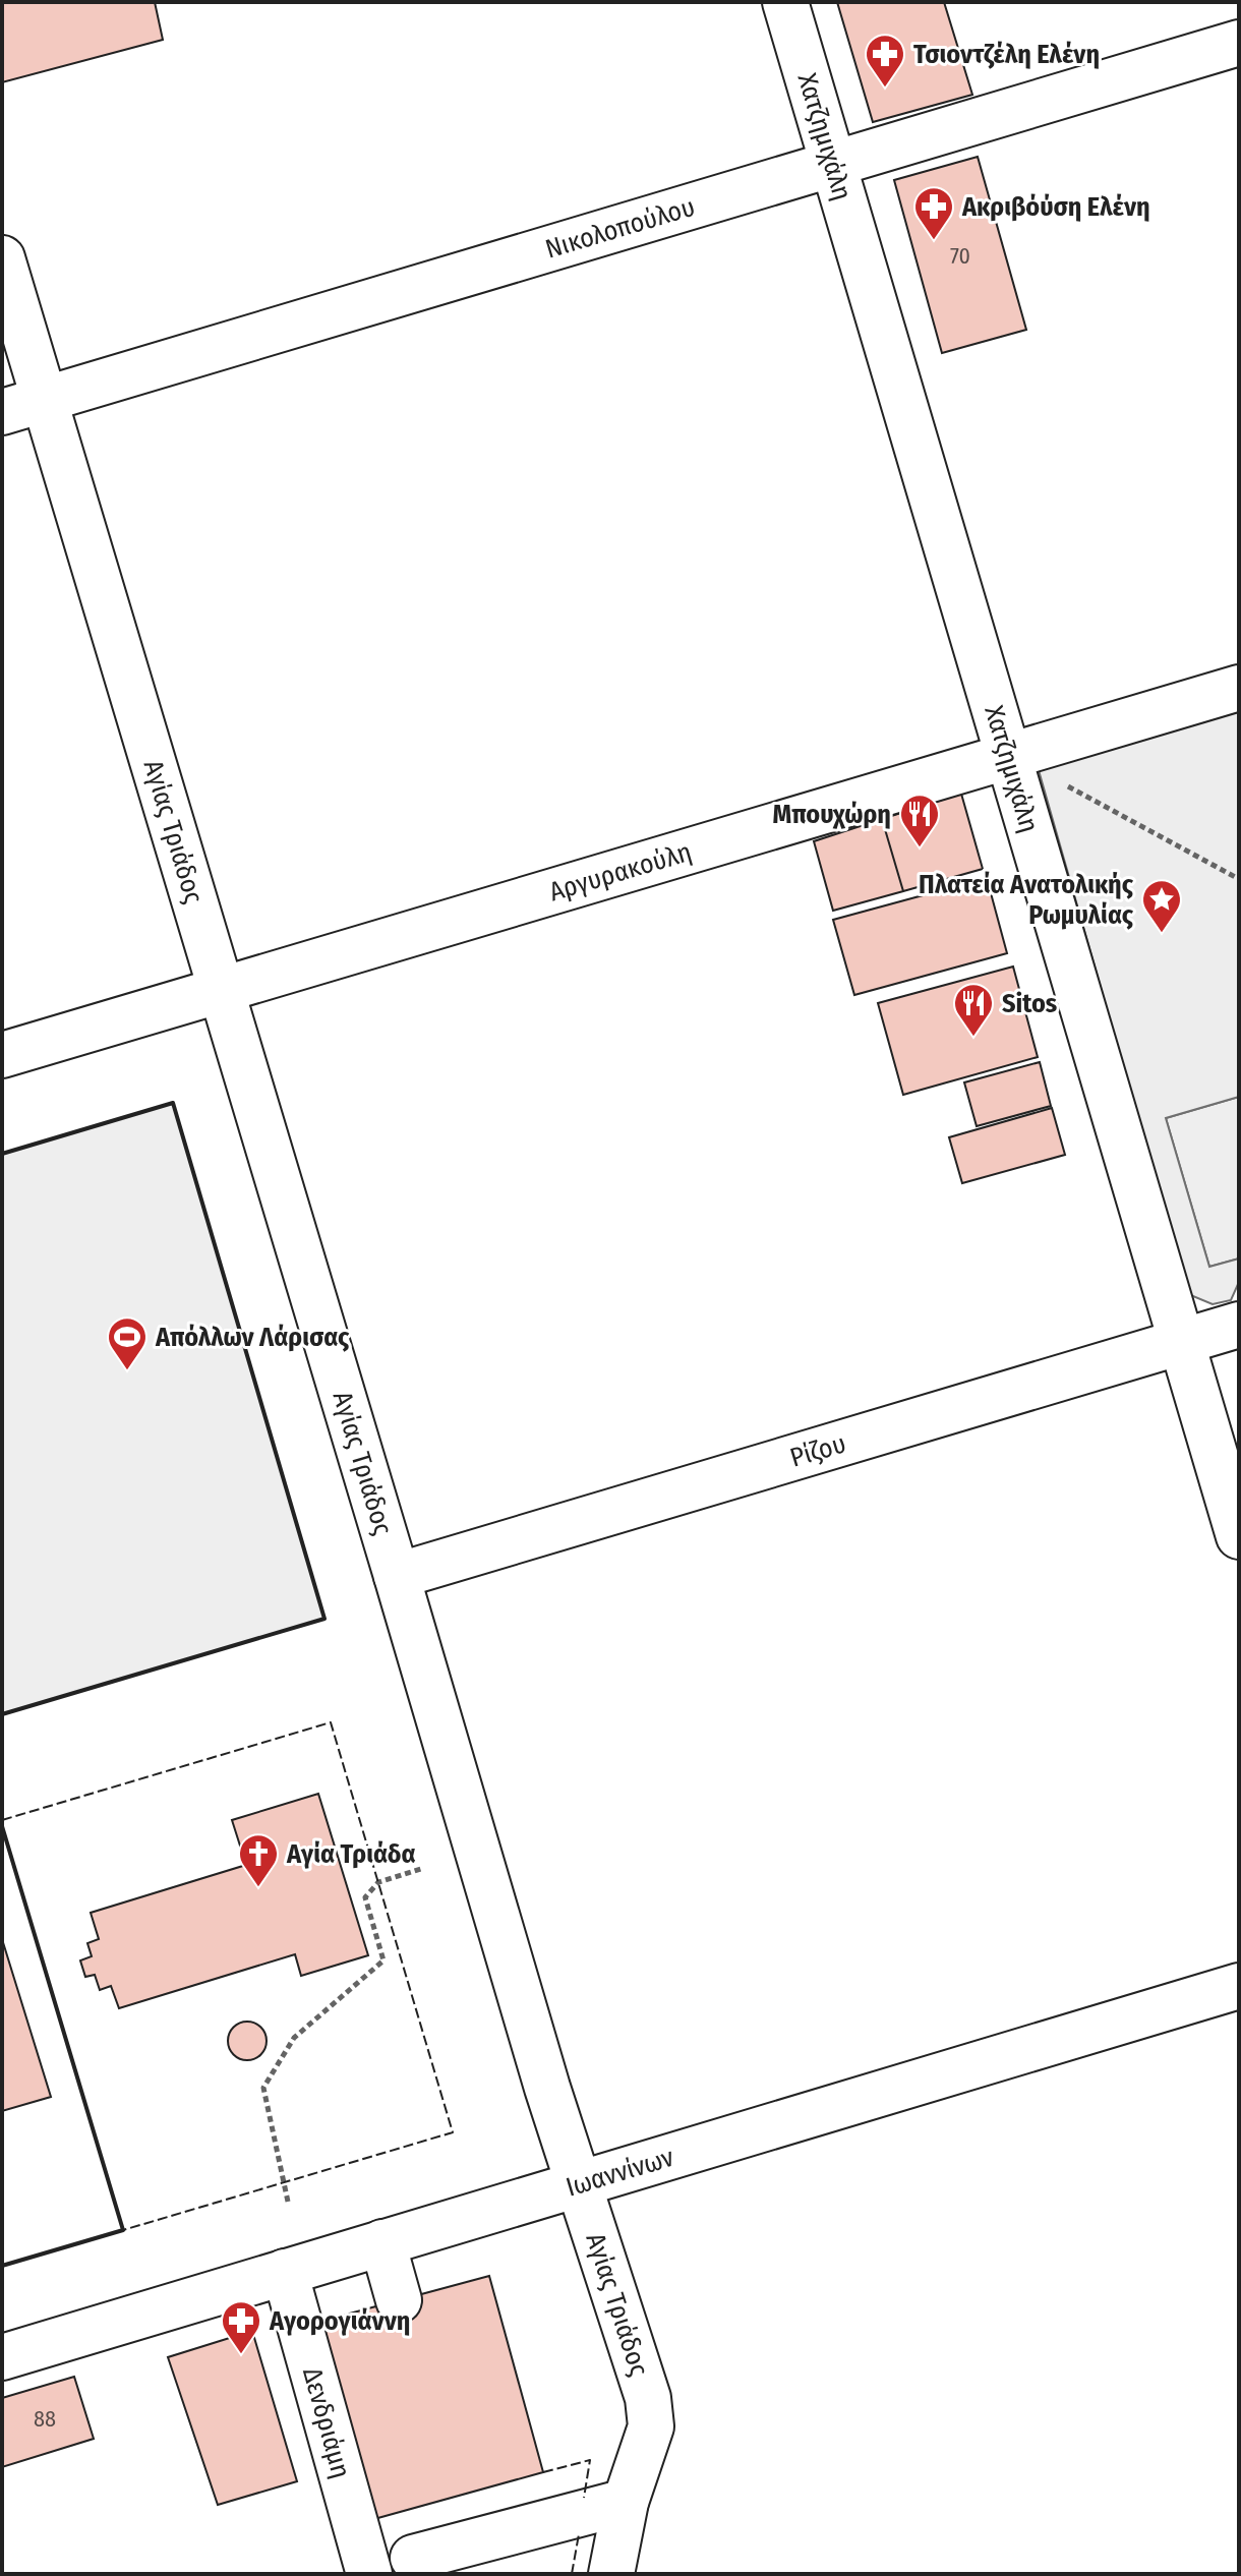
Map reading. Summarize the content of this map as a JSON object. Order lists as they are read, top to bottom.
{
  "streets": {
    "street": [
      "Χατζημιχάλη",
      "Νικολοπούλου",
      "Αγίας Τριάδος",
      "Αργυρακούλη",
      "Ρίζου",
      "Ιωαννίνων",
      "Δενδριάμη"
    ]
  },
  "crossings": [
    ["Χατζημιχάλη", "Νικολοπούλου"],
    ["Χατζημιχάλη", "Αργυρακούλη"],
    ["Χατζημιχάλη", "Ρίζου"],
    ["Νικολοπούλου", "Αγίας Τριάδος"],
    ["Αγίας Τριάδος", "Αργυρακούλη"],
    ["Αγίας Τριάδος", "Ρίζου"],
    ["Αγίας Τριάδος", "Ιωαννίνων"],
    ["Ιωαννίνων", "Δενδριάμη"]
  ],
  "places": {
    "pharmacy": ["Τσιοντζέλη Ελένη", "Ακριβόύση Ελένη", "Αγορογιάννη"],
    "restaurant": ["Μπουχώρη", "Sitos"],
    "place": ["Πλατεία Ανατολικής Ρωμυλίας"],
    "sports": ["Απόλλων Λάρισας"],
    "church": ["Αγία Τριάδα"]
  },
  "house_numbers": ["70", "88"]
}
